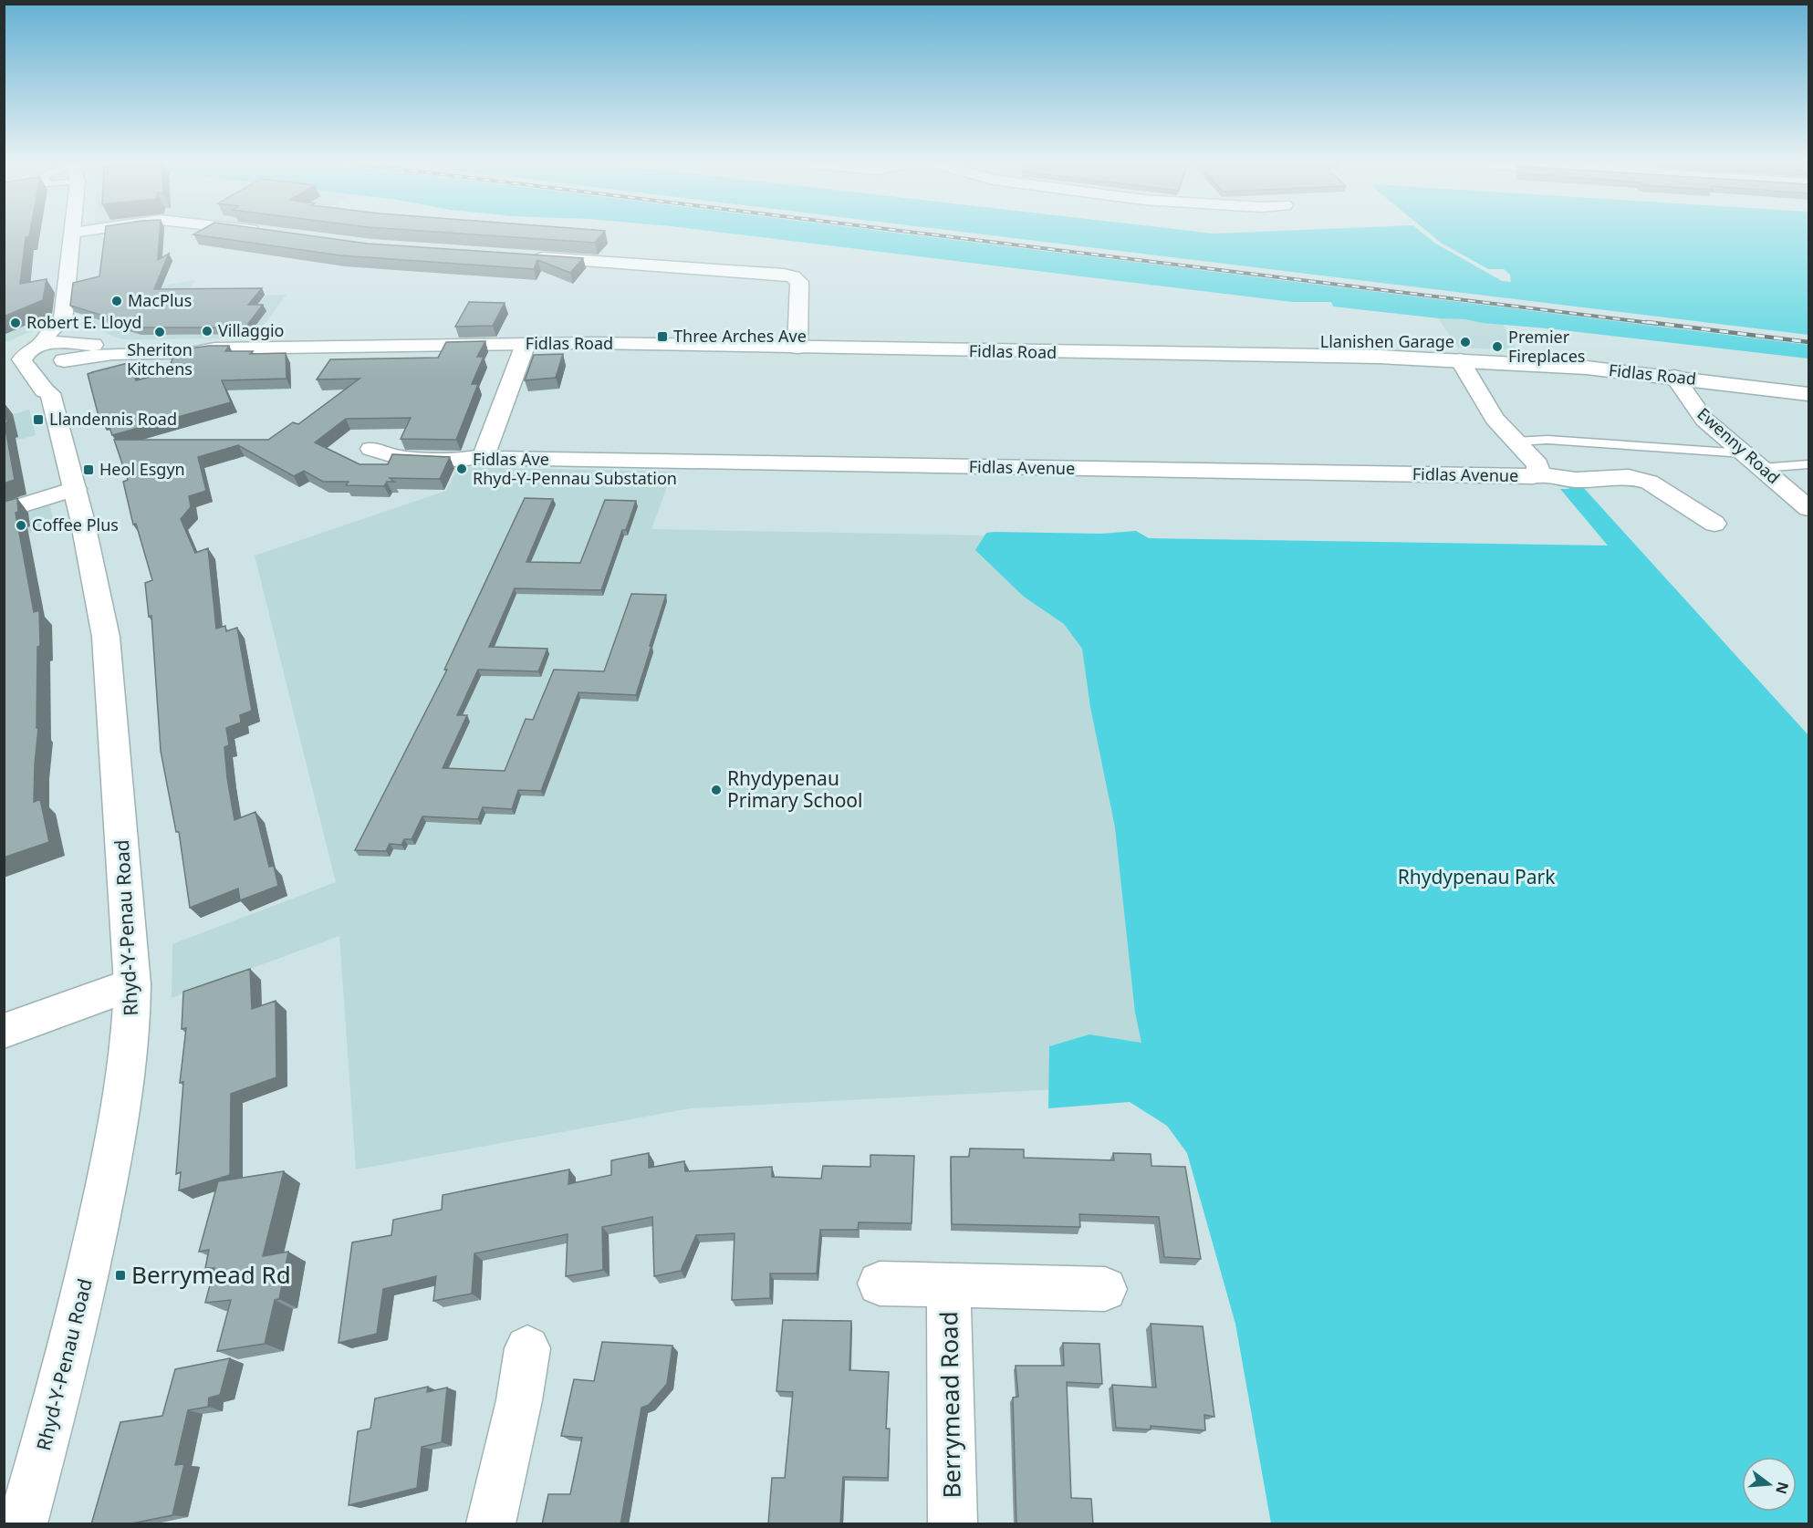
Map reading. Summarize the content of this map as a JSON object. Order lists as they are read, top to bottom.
{
  "streets": {
    "street": [
      "Fidlas Road",
      "Ewenny Road",
      "Fidlas Avenue",
      "Rhyd-Y-Penau Road",
      "Berrymead Road"
    ]
  },
  "crossings": [
    ["Fidlas Road", "Ewenny Road"],
    ["Fidlas Road", "Fidlas Avenue"],
    ["Fidlas Road", "Rhyd-Y-Penau Road"]
  ],
  "parks": ["Rhydypenau Park"],
  "places": {
    "other": [
      "MacPlus",
      "Robert E. Lloyd",
      "Villaggio",
      "Sheriton Kitchens",
      "Llanishen Garage",
      "Premier Fireplaces",
      "Fidlas Ave Rhyd-Y-Pennau Substation",
      "Coffee Plus",
      "Rhydypenau Primary School"
    ],
    "transit": [
      "Three Arches Ave",
      "Llandennis Road",
      "Heol Esgyn",
      "Berrymead Rd"
    ]
  },
  "north": "right"
}
